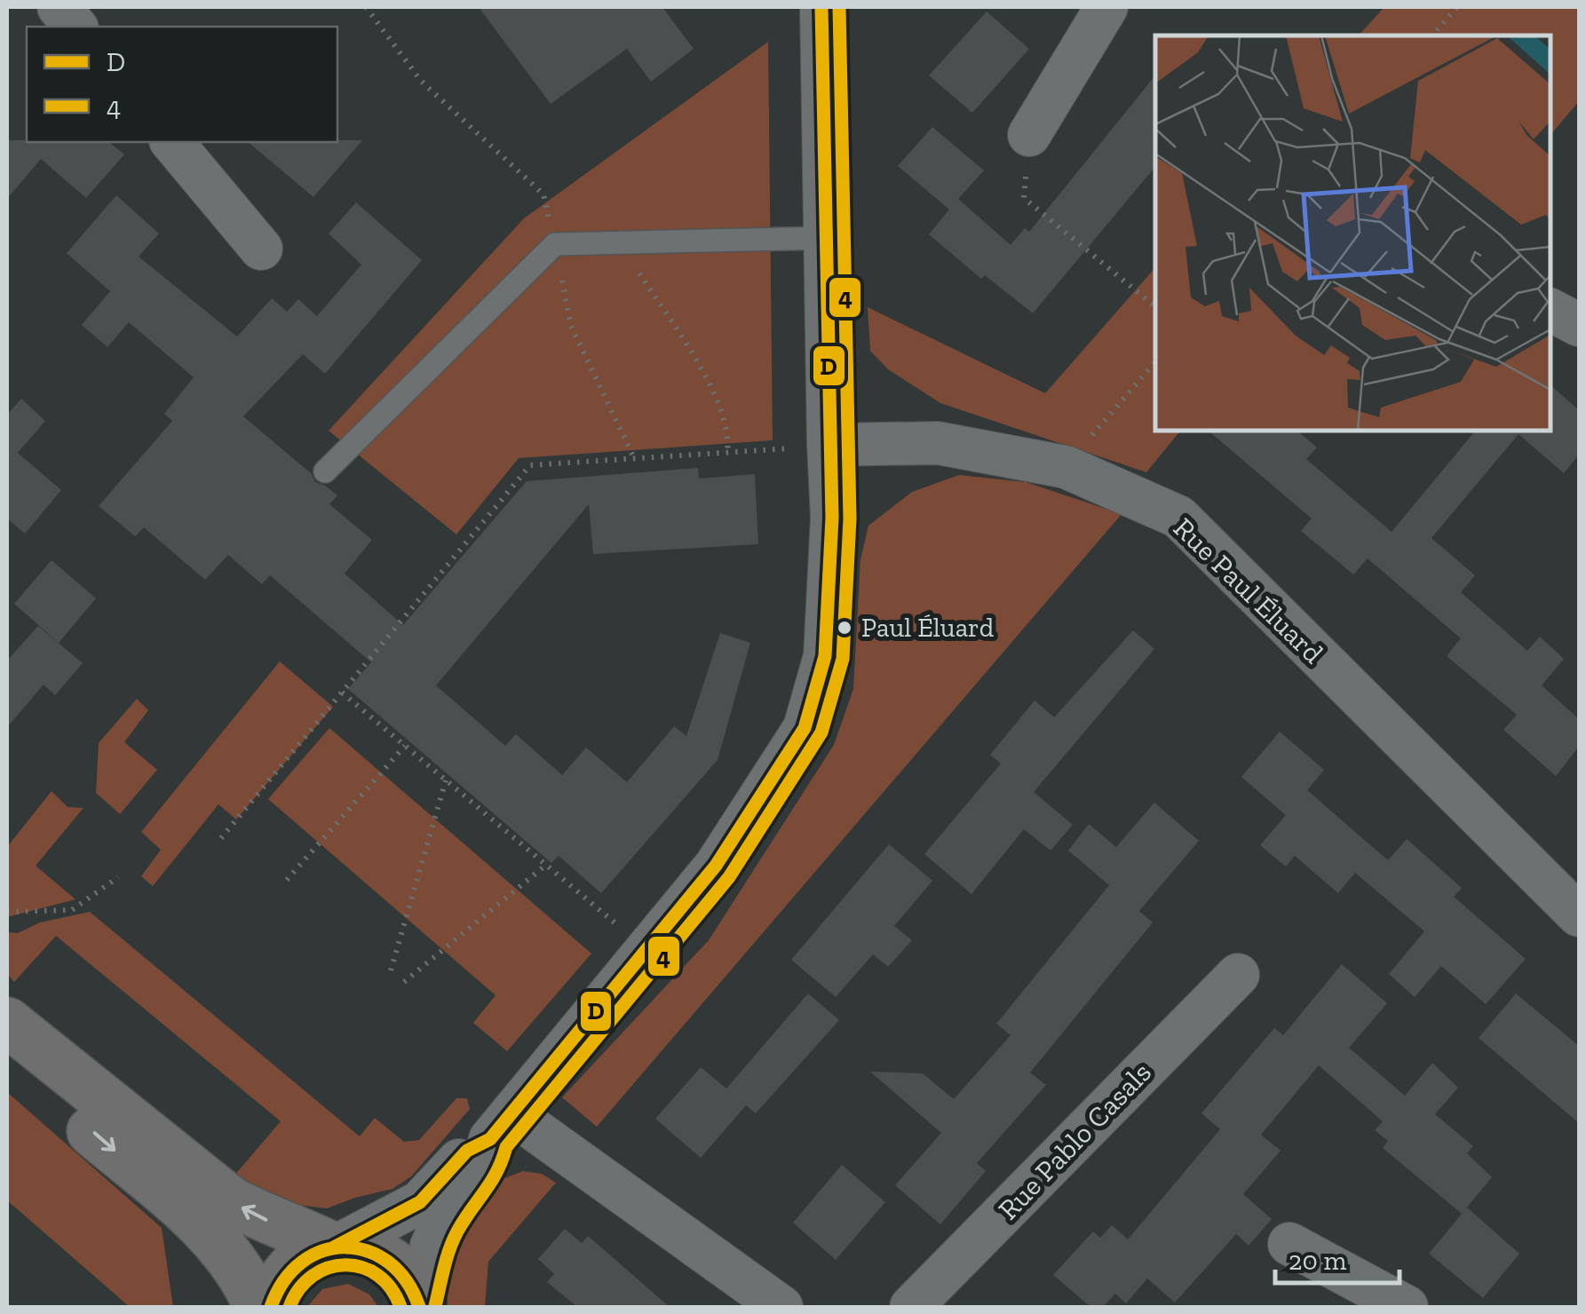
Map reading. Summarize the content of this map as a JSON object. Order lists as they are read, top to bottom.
{
  "streets": {
    "street": ["Rue Paul Éluard", "Rue Pablo Casals"]
  },
  "places": ["Paul Éluard"],
  "lines": ["transit line D", "transit line 4"],
  "legend": ["D", "4"],
  "scale_bar": "20 m"
}
